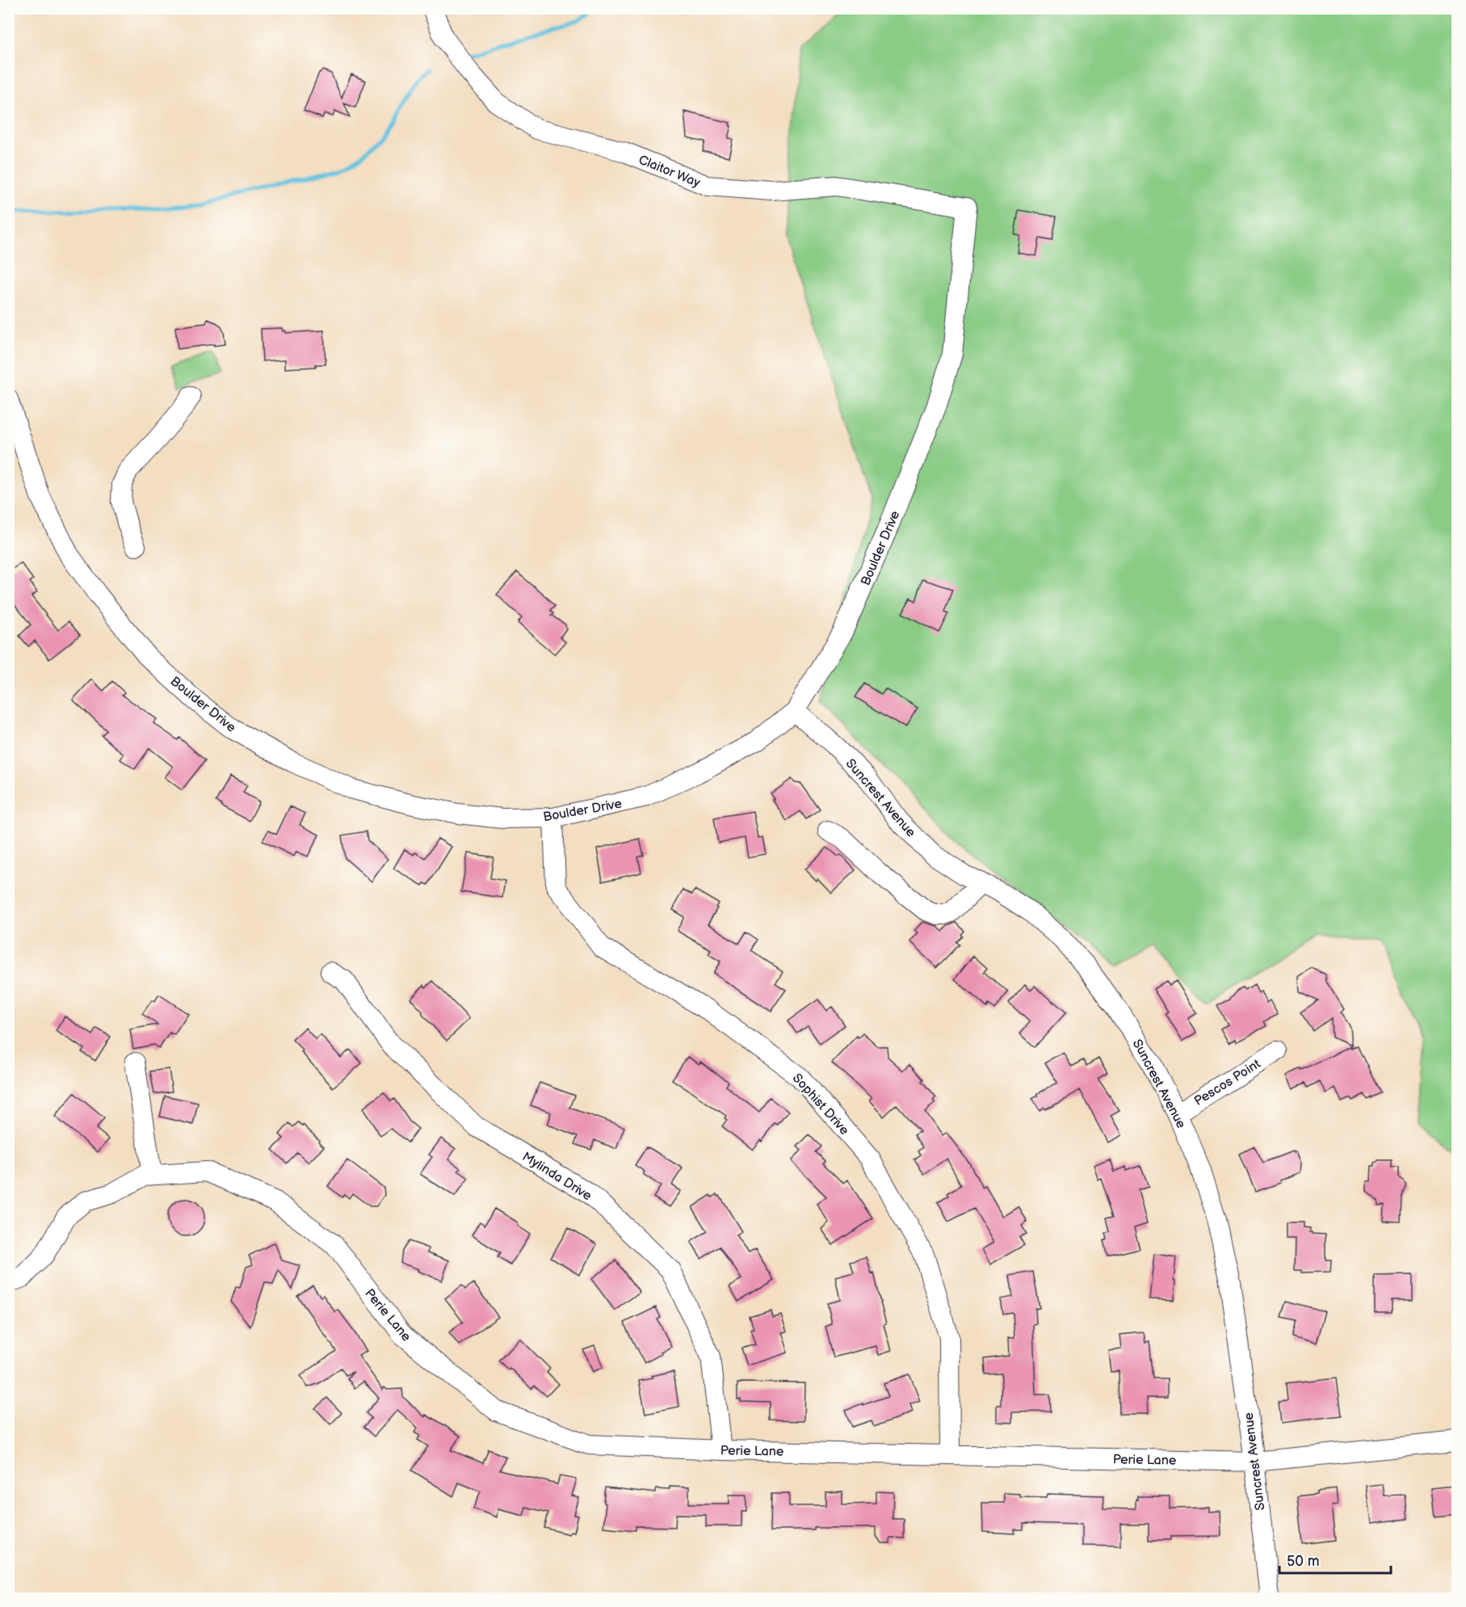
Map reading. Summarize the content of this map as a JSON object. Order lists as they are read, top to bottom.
{
  "streets": {
    "street": [
      "Claitor Way",
      "Boulder Drive",
      "Suncrest Avenue",
      "Pescos Point",
      "Sophist Drive",
      "Mylinda Drive",
      "Perie Lane"
    ]
  },
  "crossings": [
    ["Claitor Way", "Boulder Drive"],
    ["Boulder Drive", "Suncrest Avenue"],
    ["Boulder Drive", "Sophist Drive"],
    ["Suncrest Avenue", "Pescos Point"],
    ["Suncrest Avenue", "Perie Lane"],
    ["Sophist Drive", "Perie Lane"],
    ["Mylinda Drive", "Perie Lane"]
  ],
  "scale_bar": "50 m"
}
